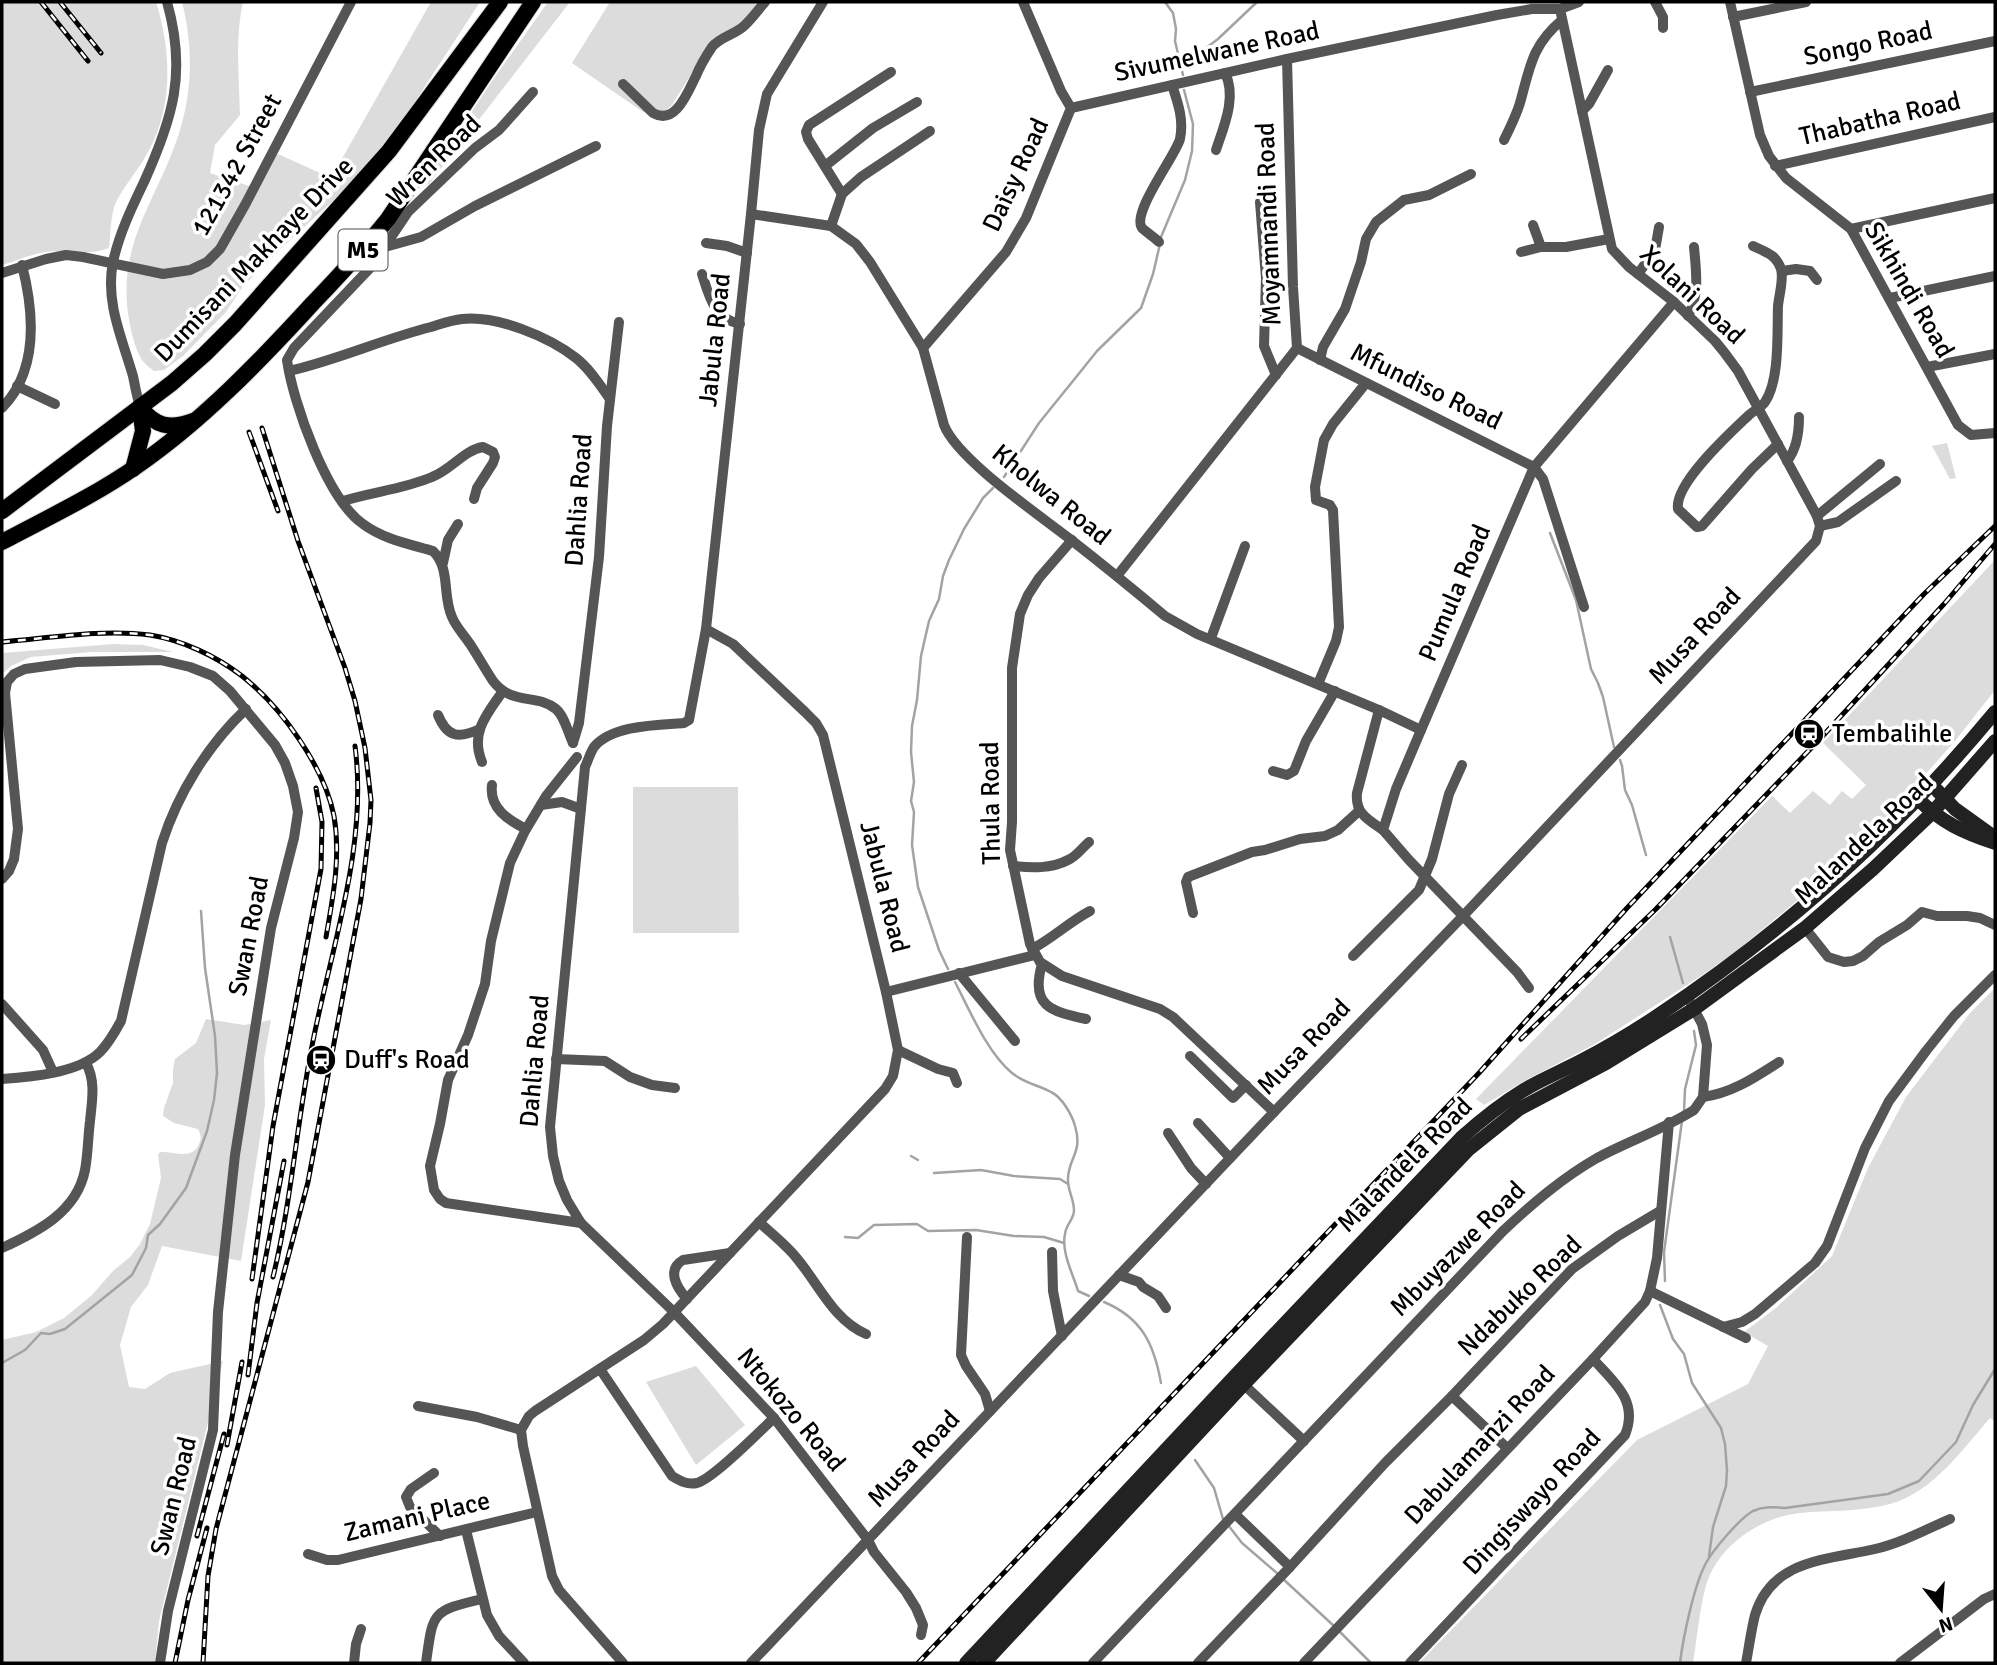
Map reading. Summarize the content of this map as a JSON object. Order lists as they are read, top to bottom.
{
  "streets": {
    "main road": ["M5", "Dumisani Makhaye Drive", "Malandela Road"],
    "street": [
      "Songo Road",
      "Sivumelwane Road",
      "Thabatha Road",
      "Wren Road",
      "121342 Street",
      "Daisy Road",
      "Moyamnandi Road",
      "Sikhindi Road",
      "Xolani Road",
      "Jabula Road",
      "Mfundiso Road",
      "Kholwa Road",
      "Dahlia Road",
      "Pumula Road",
      "Musa Road",
      "Thula Road",
      "Swan Road",
      "Mbuyazwe Road",
      "Ndabuko Road",
      "Ntokozo Road",
      "Dabulamanzi Road",
      "Dingiswayo Road",
      "Zamani Place"
    ]
  },
  "crossings": [
    ["Songo Road", "Sikhindi Road"],
    ["Sivumelwane Road", "Daisy Road"],
    ["Sivumelwane Road", "Moyamnandi Road"],
    ["Sivumelwane Road", "Xolani Road"],
    ["Thabatha Road", "Sikhindi Road"],
    ["Daisy Road", "Kholwa Road"],
    ["Moyamnandi Road", "Mfundiso Road"],
    ["Moyamnandi Road", "Kholwa Road"],
    ["Xolani Road", "Pumula Road"],
    ["Xolani Road", "Musa Road"],
    ["Jabula Road", "Dahlia Road"],
    ["Jabula Road", "Ntokozo Road"],
    ["Mfundiso Road", "Pumula Road"],
    ["Kholwa Road", "Pumula Road"],
    ["Kholwa Road", "Thula Road"],
    ["Dahlia Road", "Ntokozo Road"],
    ["Musa Road", "Ntokozo Road"],
    ["Mbuyazwe Road", "Dabulamanzi Road"],
    ["Ndabuko Road", "Dabulamanzi Road"],
    ["Dabulamanzi Road", "Dingiswayo Road"]
  ],
  "places": {
    "station": ["Tembalihle", "Duff's Road"]
  },
  "north": "bottom"
}
